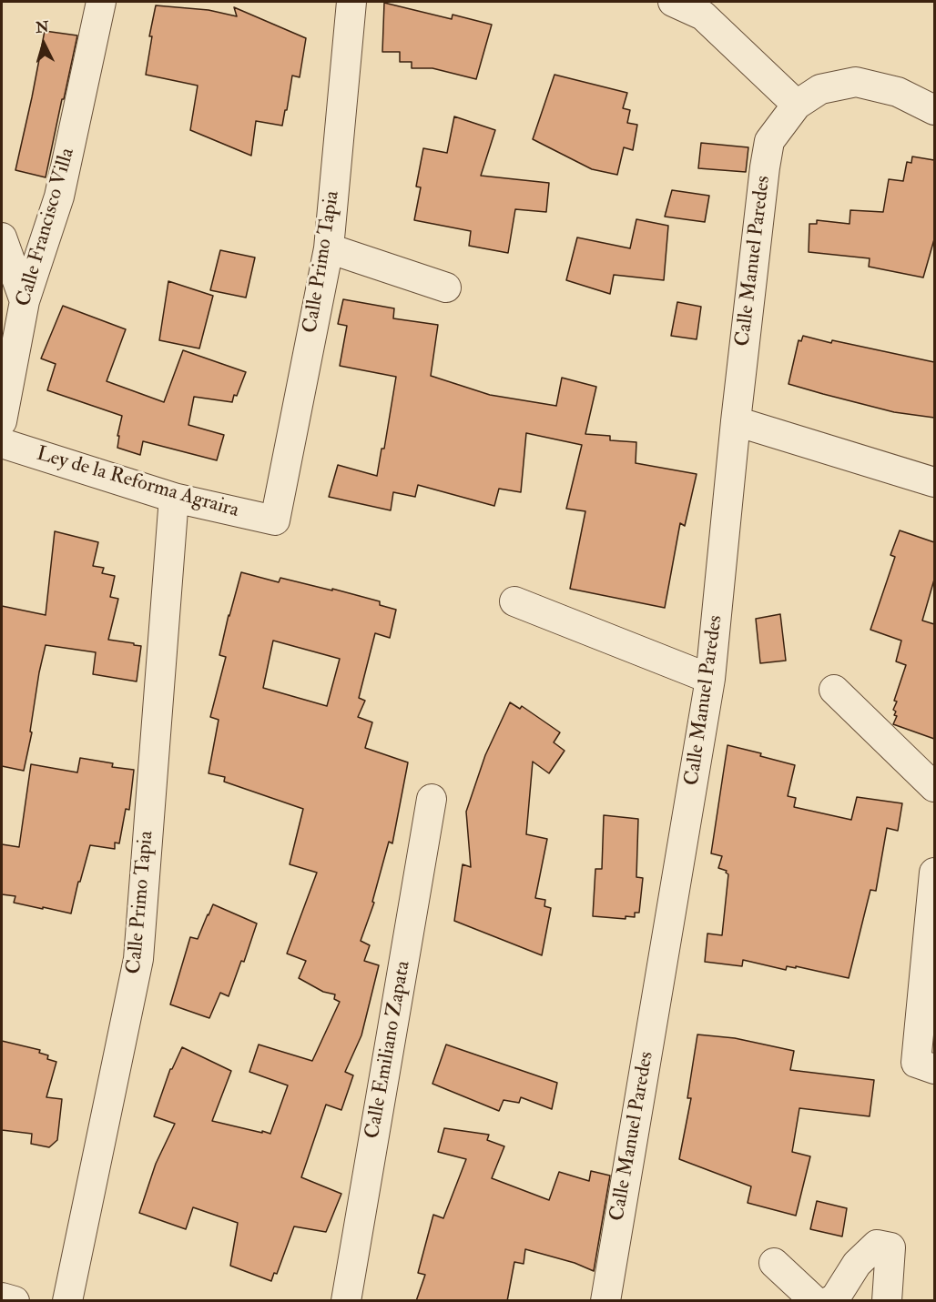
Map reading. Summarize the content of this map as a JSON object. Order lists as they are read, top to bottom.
{
  "streets": {
    "street": [
      "Calle Francisco Villa",
      "Calle Manuel Paredes",
      "Calle Primo Tapia",
      "Ley de la Reforma Agraira",
      "Calle Emiliano Zapata"
    ]
  },
  "crossings": [
    ["Calle Primo Tapia", "Ley de la Reforma Agraira"]
  ],
  "north": "top"
}
